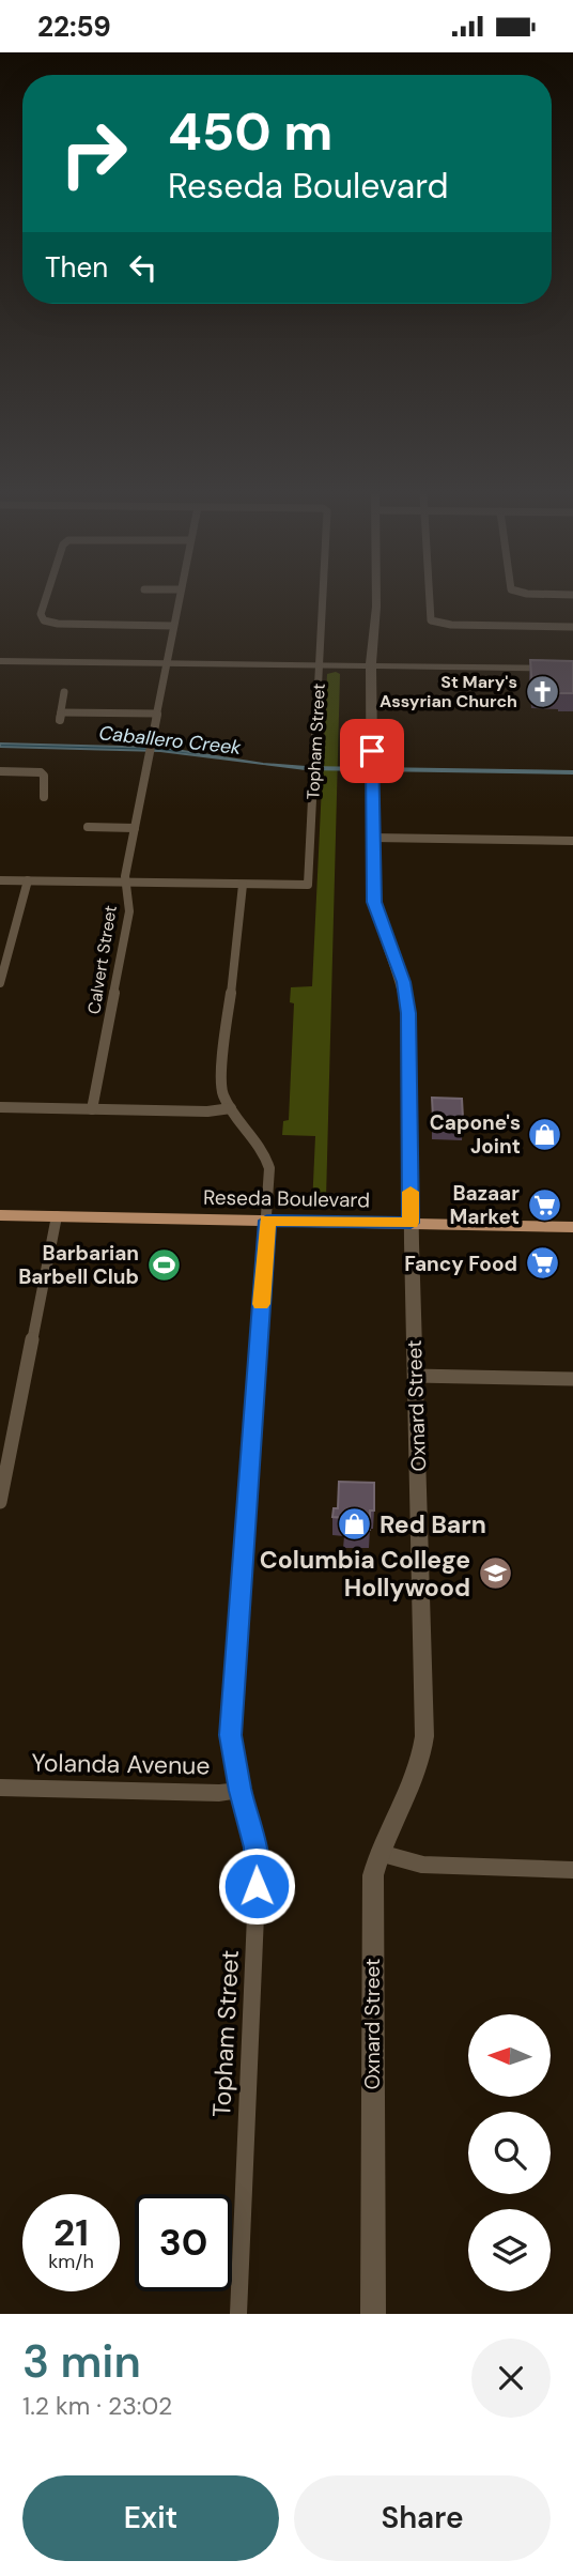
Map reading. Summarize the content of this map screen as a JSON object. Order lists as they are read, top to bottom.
{
  "streets": {
    "main road": ["Reseda Boulevard", "Oxnard Street", "Yolanda Avenue"],
    "street": ["Topham Street", "Calvert Street"]
  },
  "crossings": [
    ["Topham Street", "Reseda Boulevard"],
    ["Topham Street", "Yolanda Avenue"],
    ["Reseda Boulevard", "Oxnard Street"]
  ],
  "water": ["Caballero Creek"],
  "places": {
    "church": ["St Mary's Assyrian Church"],
    "shop": ["Capone's Joint", "Red Barn"],
    "supermarket": ["Bazaar Market", "Fancy Food"],
    "sports": ["Barbarian Barbell Club"],
    "school or university": ["Columbia College Hollywood"]
  },
  "north": "left",
  "page": {
    "status": "22:59",
    "turn": ["450 m", "Reseda Boulevard"],
    "then": "Then",
    "speed": "21 km/h",
    "limit": "30",
    "heading": ["3 min", "1.2 km · 23:02"],
    "buttons": ["Exit", "Share"]
  }
}
